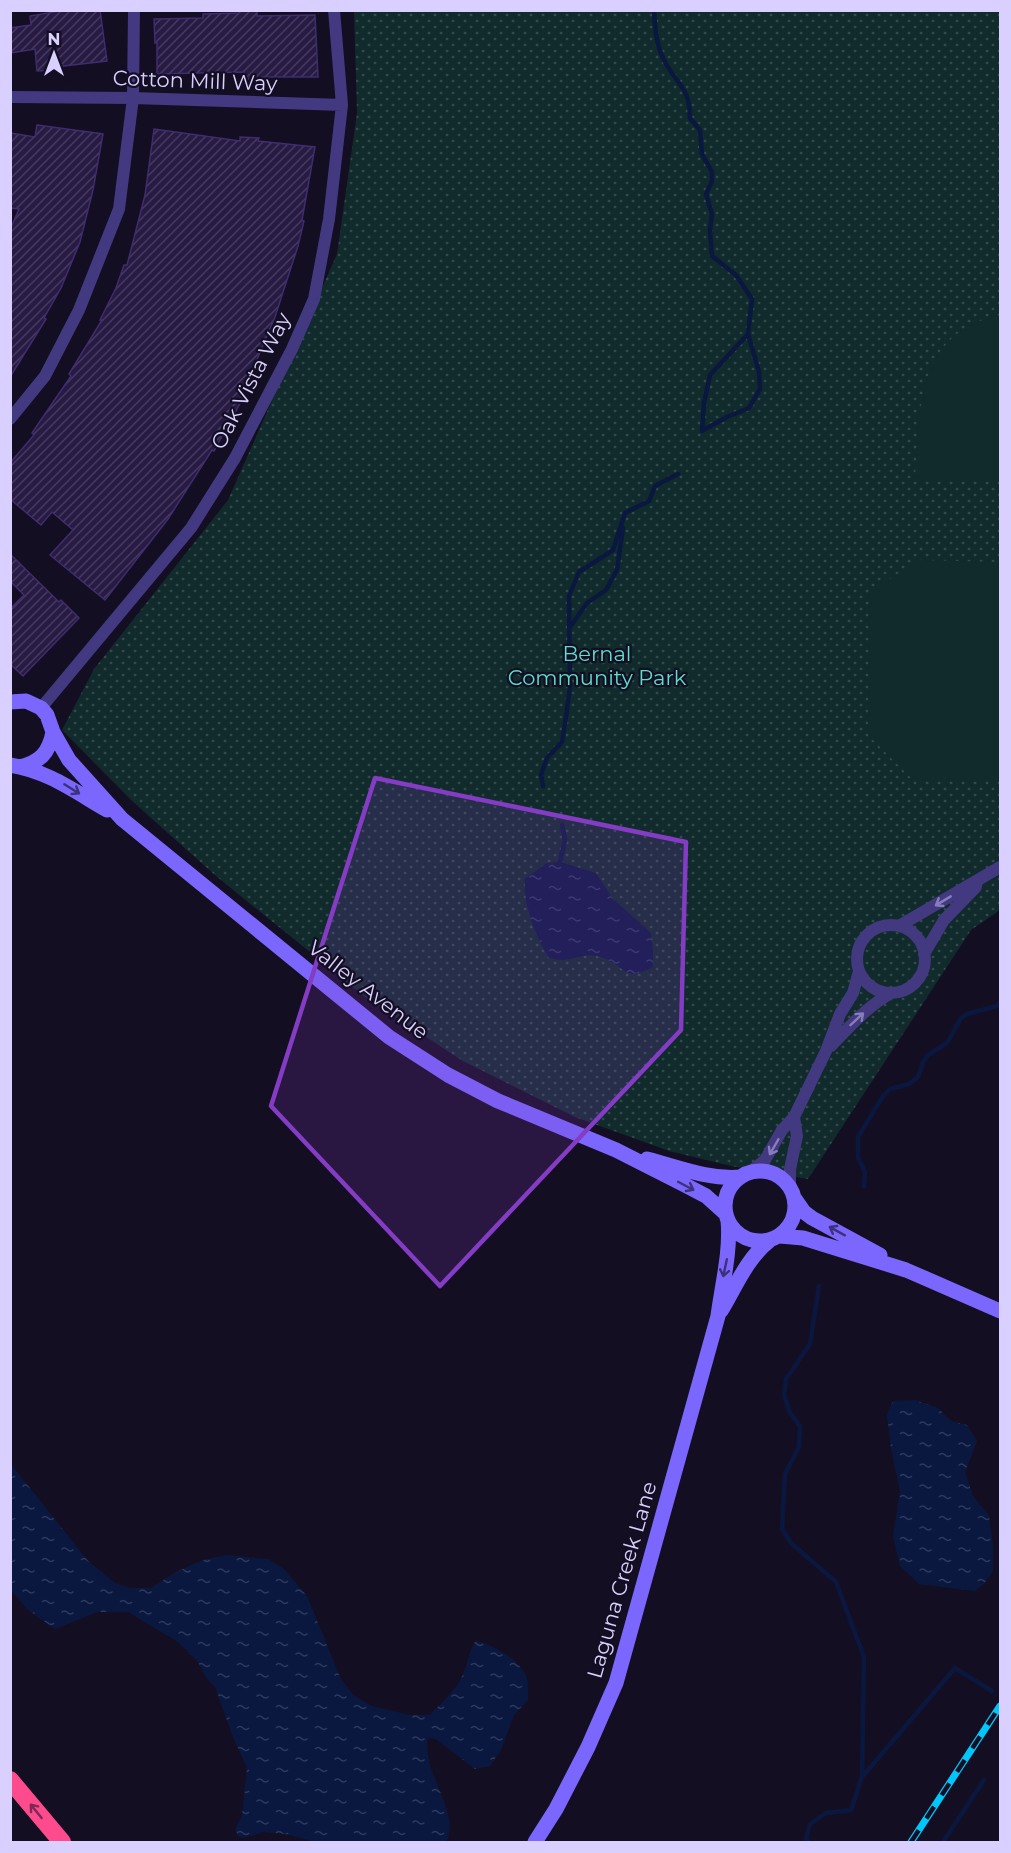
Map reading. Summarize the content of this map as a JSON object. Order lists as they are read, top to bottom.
{
  "streets": {
    "street": [
      "Cotton Mill Way",
      "Oak Vista Way",
      "Valley Avenue",
      "Laguna Creek Lane"
    ]
  },
  "crossings": [
    ["Cotton Mill Way", "Oak Vista Way"],
    ["Oak Vista Way", "Valley Avenue"],
    ["Valley Avenue", "Laguna Creek Lane"]
  ],
  "parks": ["Bernal Community Park"],
  "north": "top"
}
